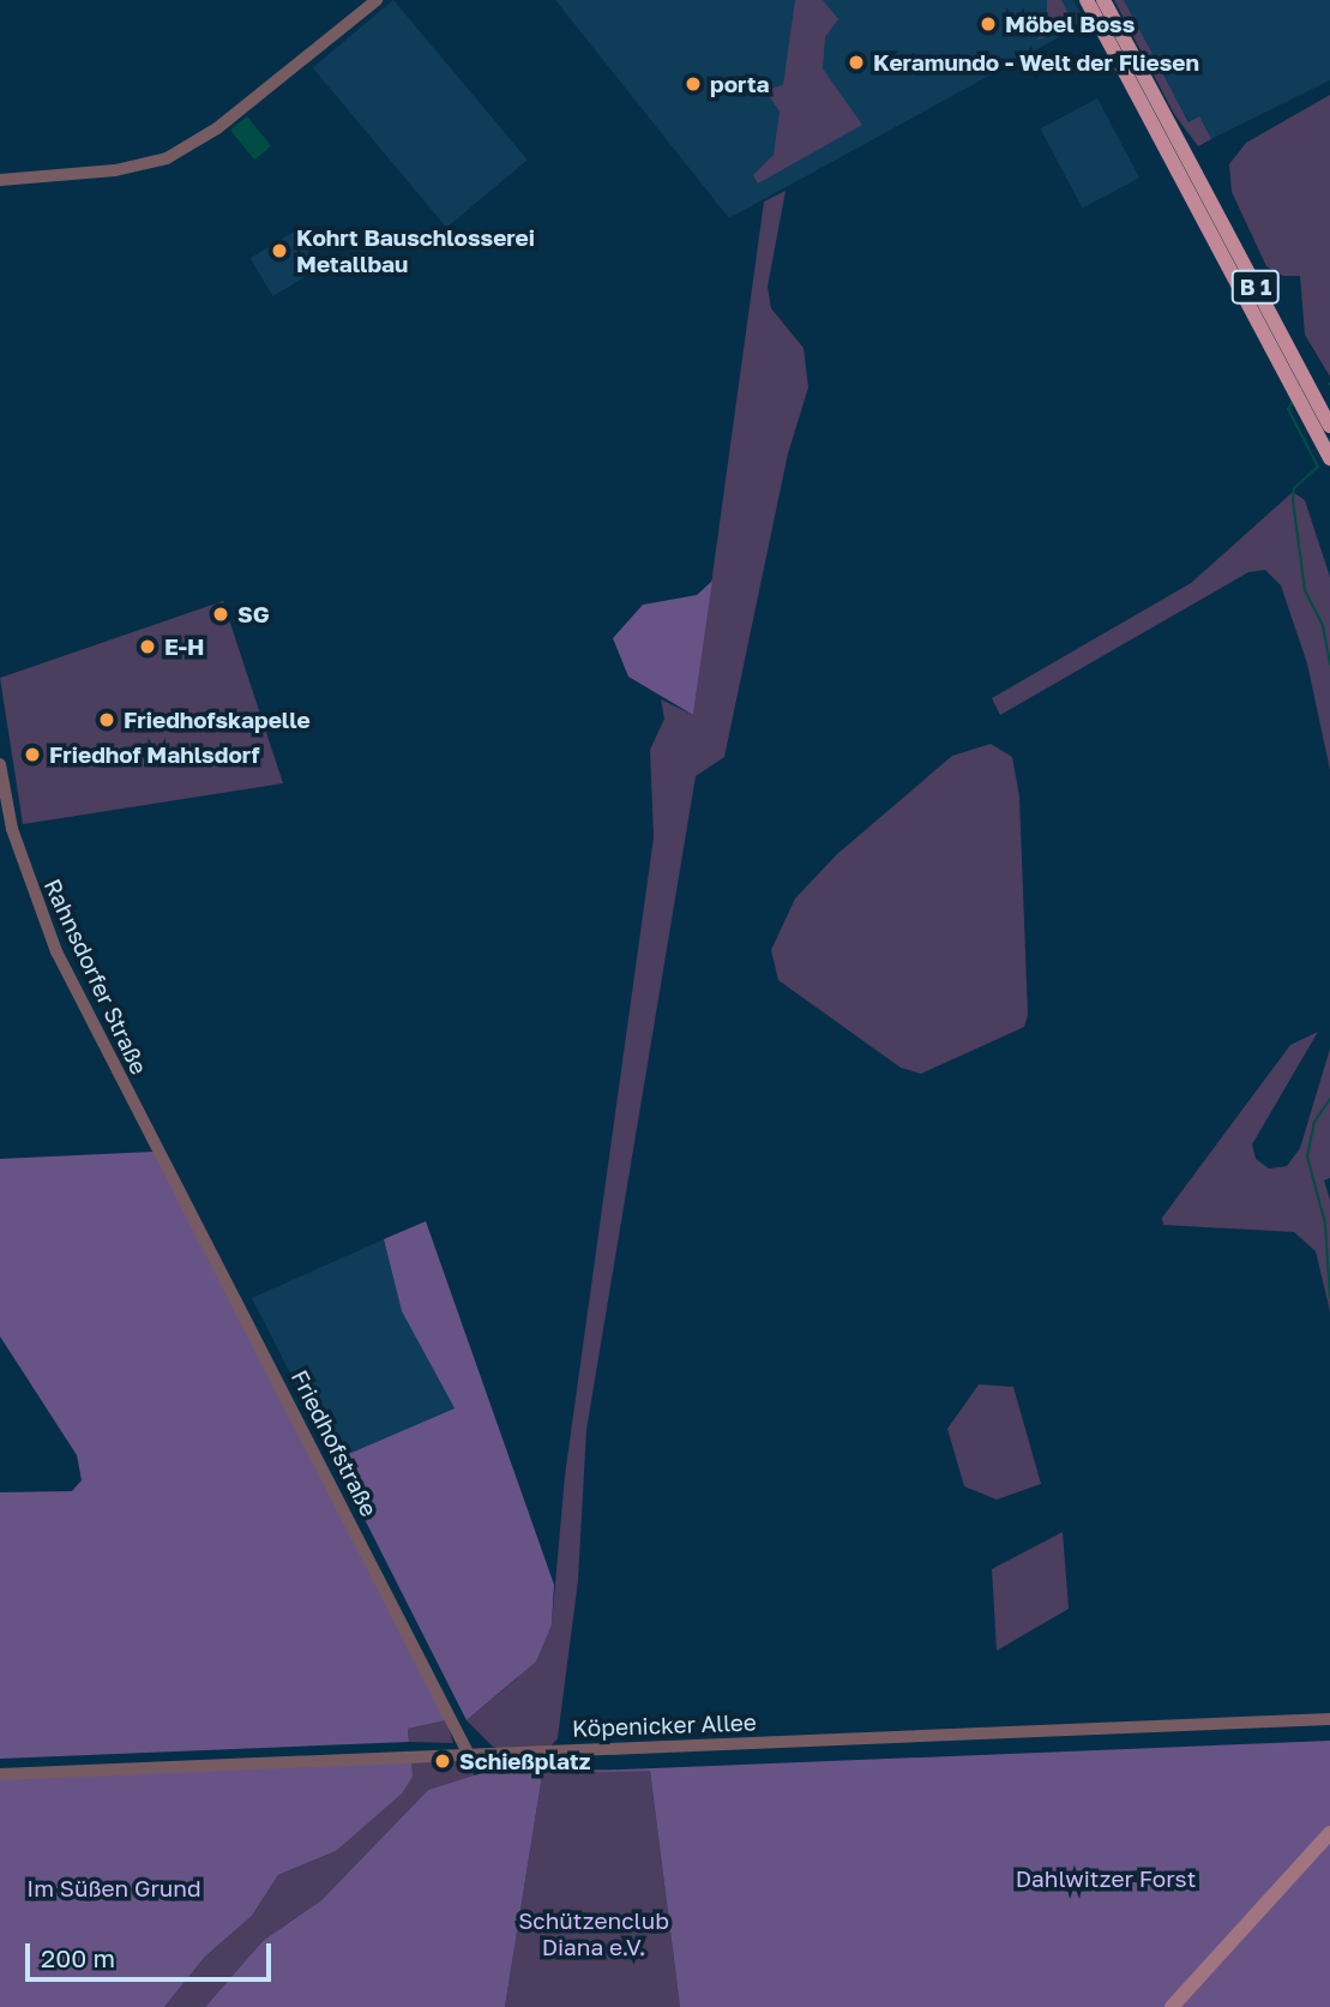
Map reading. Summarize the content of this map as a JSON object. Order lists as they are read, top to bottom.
{
  "streets": {
    "main road": ["B 1"],
    "street": ["Rahnsdorfer Straße", "Friedhofstraße", "Köpenicker Allee"]
  },
  "crossings": [
    ["Rahnsdorfer Straße", "Friedhofstraße"],
    ["Friedhofstraße", "Köpenicker Allee"]
  ],
  "parks": ["Dahlwitzer Forst", "Im Süßen Grund", "Schützenclub Diana e.V."],
  "places": [
    "Möbel Boss",
    "Keramundo - Welt der Fliesen",
    "porta",
    "Kohrt Bauschlosserei Metallbau",
    "SG",
    "E-H",
    "Friedhofskapelle",
    "Friedhof Mahlsdorf",
    "Schießplatz"
  ],
  "scale_bar": "200 m"
}
